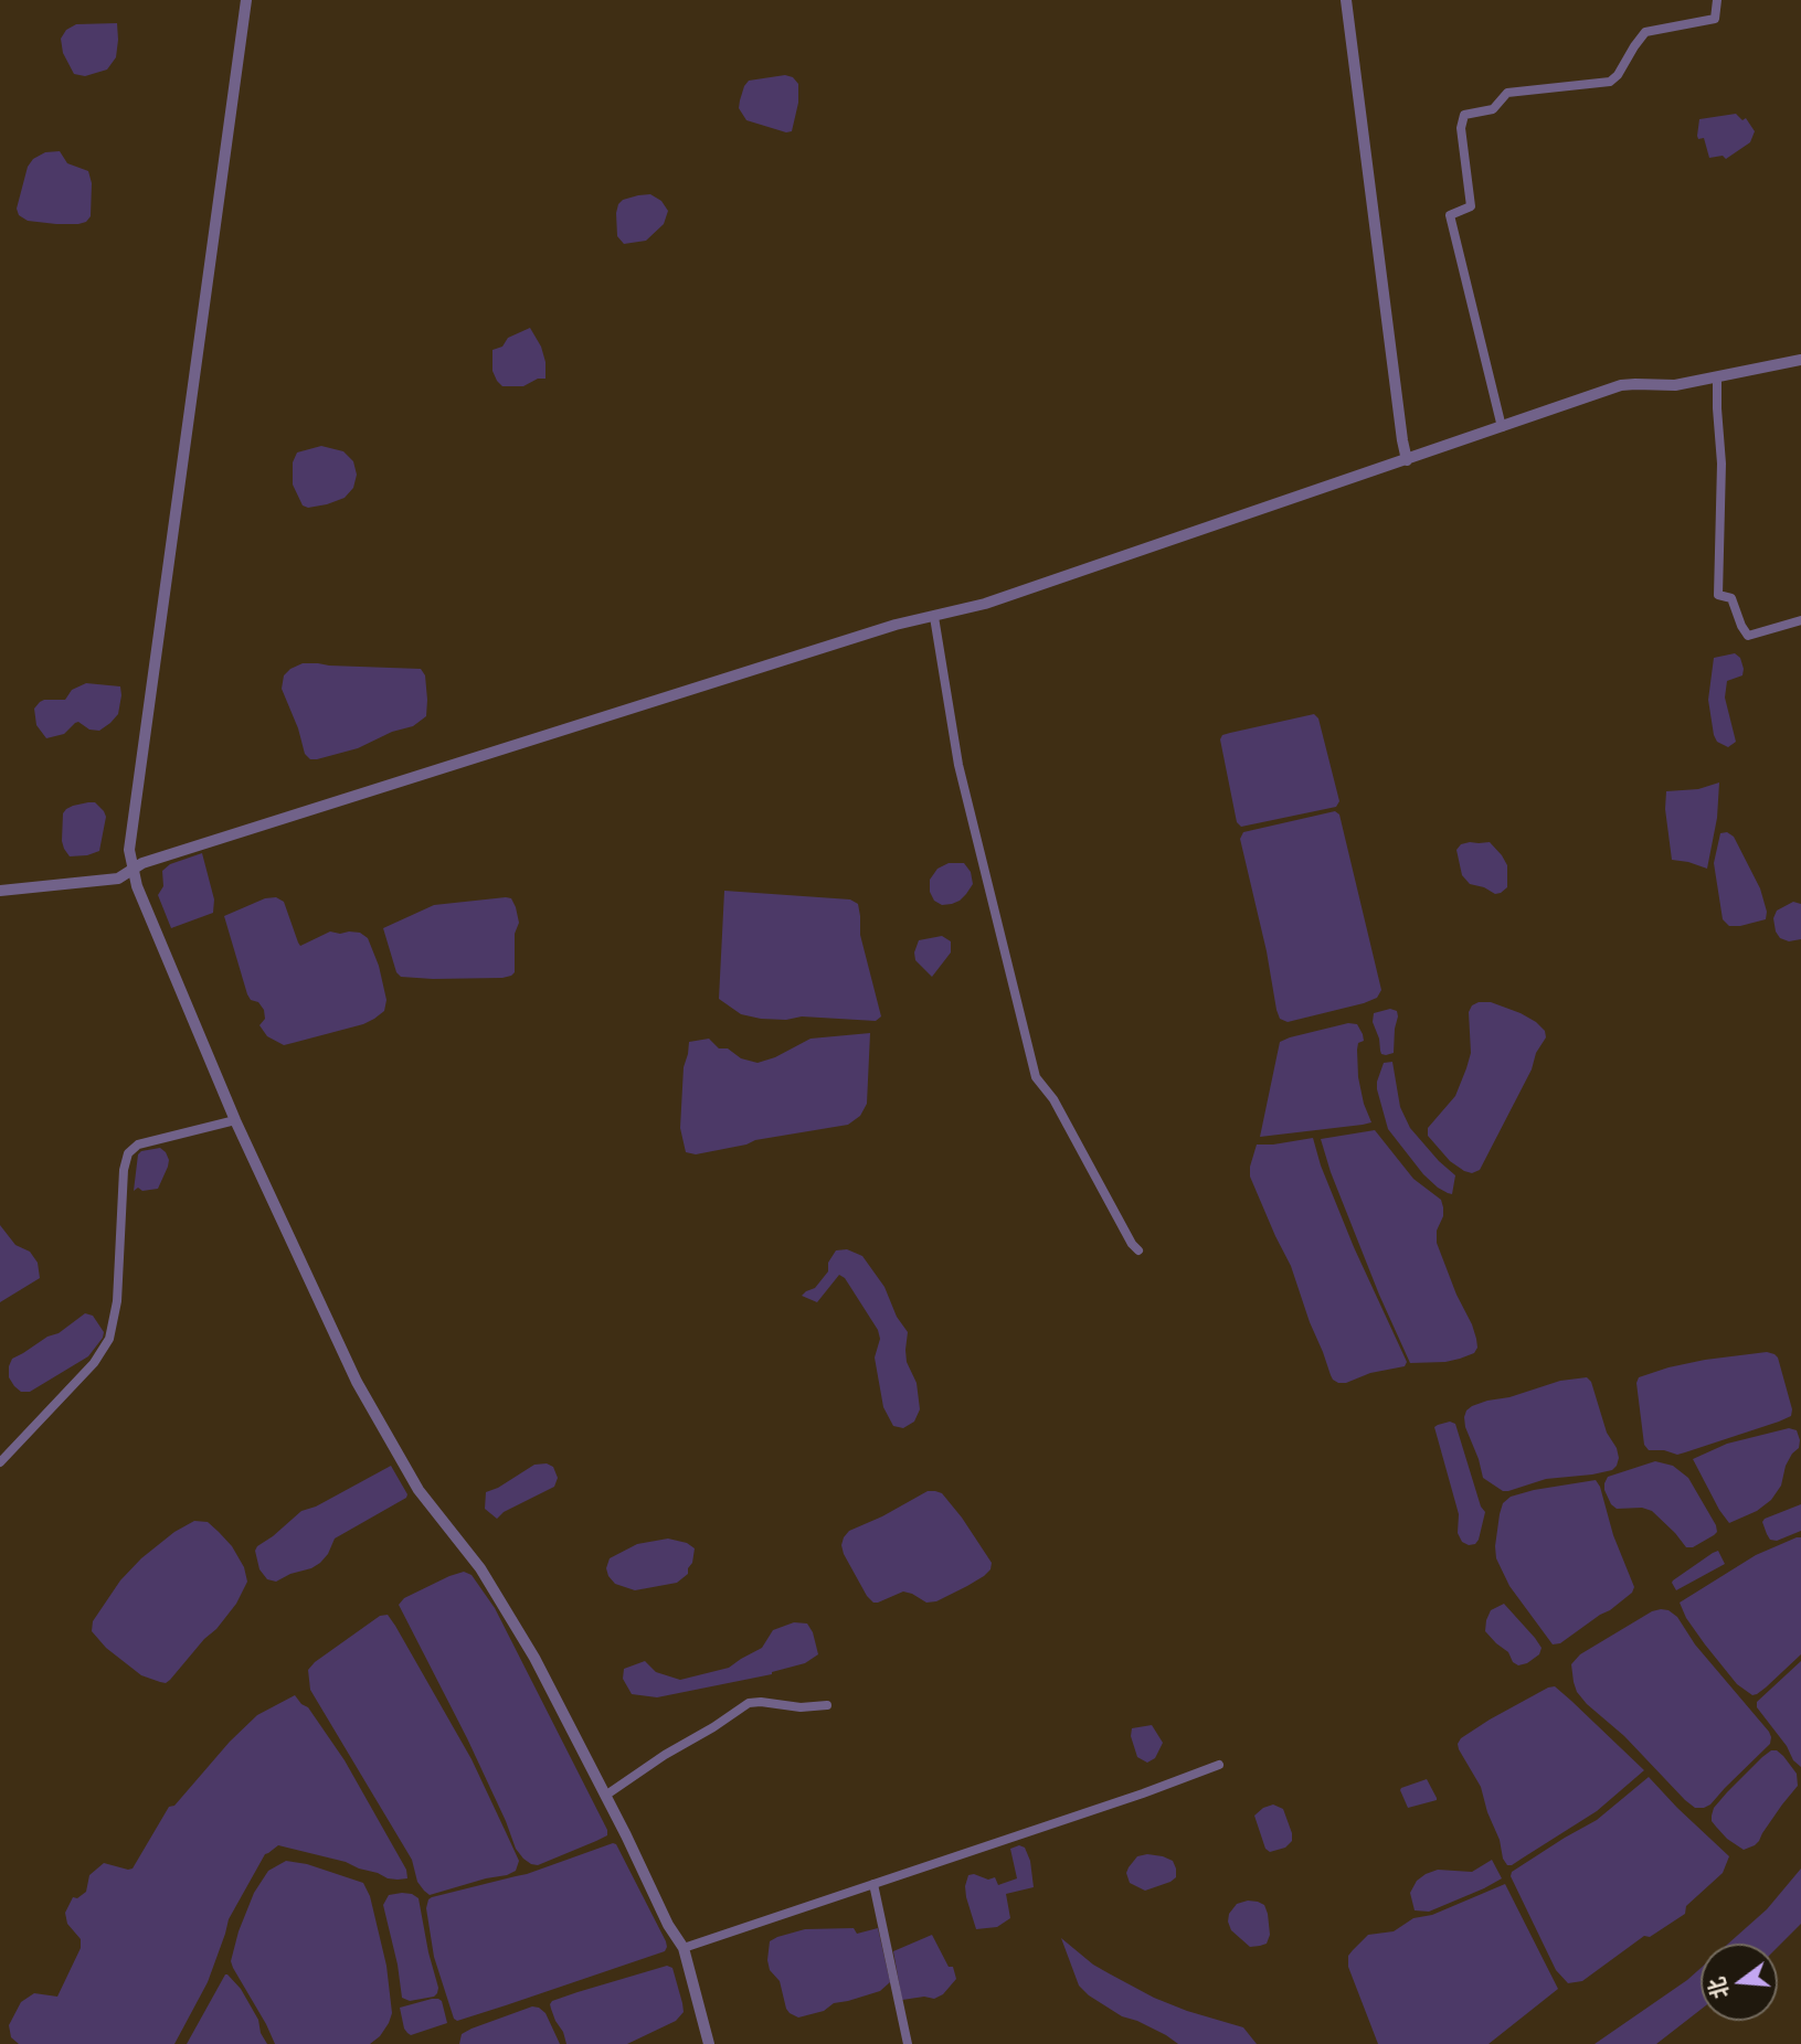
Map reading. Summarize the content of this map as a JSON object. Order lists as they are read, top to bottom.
{
  "north": "left"
}
